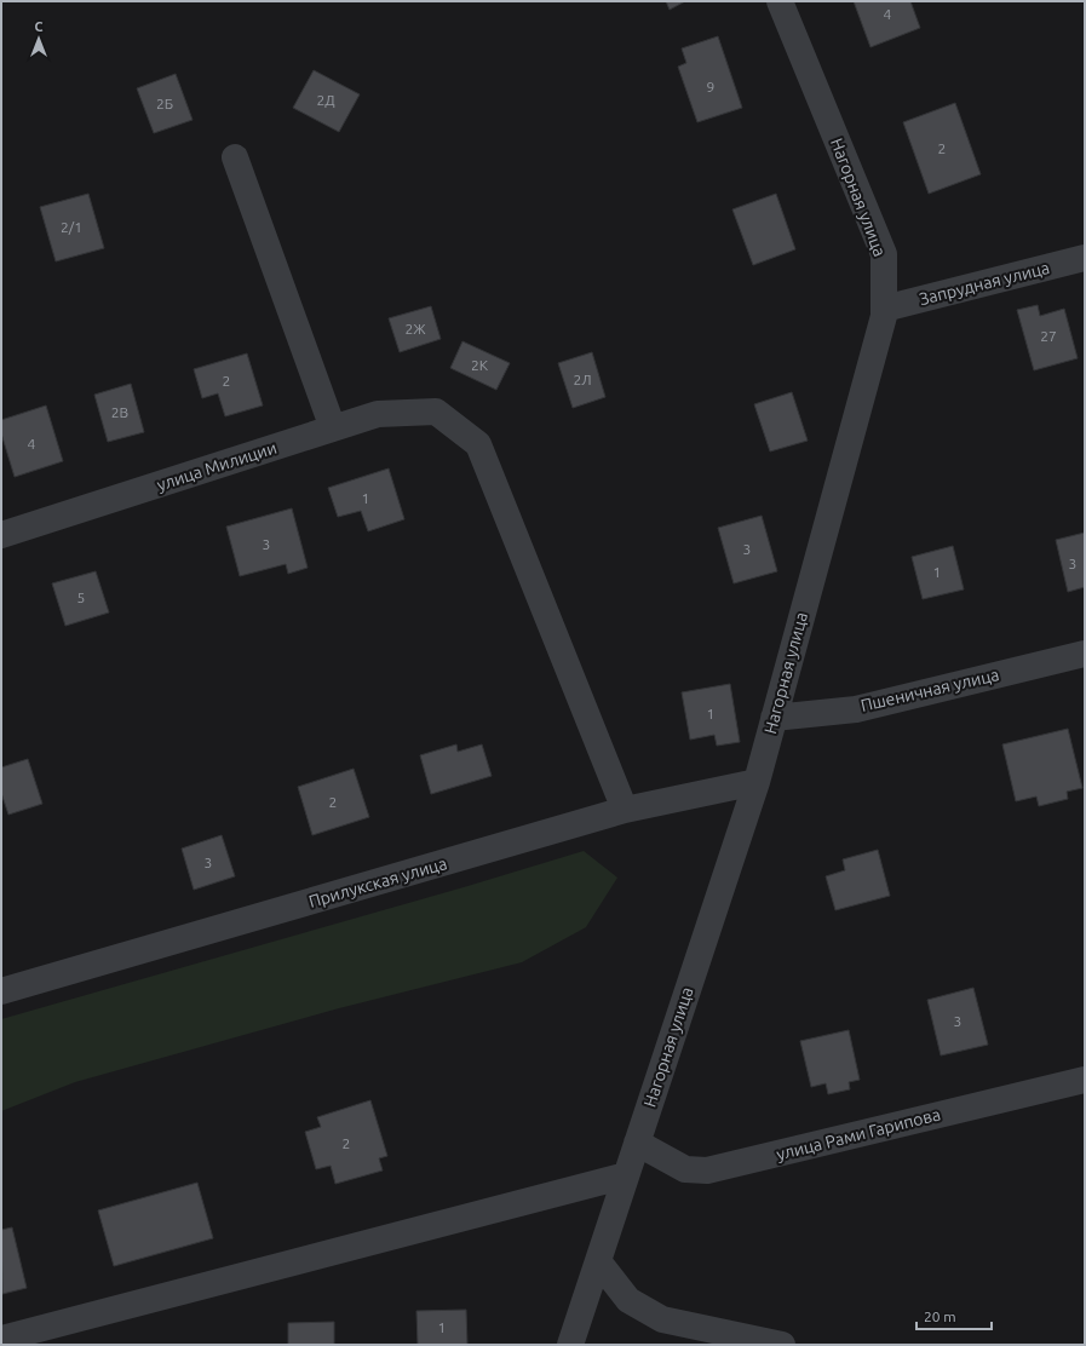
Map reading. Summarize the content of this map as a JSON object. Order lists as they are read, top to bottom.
{
  "streets": {
    "street": [
      "Нагорная улица",
      "Запрудная улица",
      "улица Милиции",
      "Пшеничная улица",
      "Прилукская улица",
      "улица Рами Гарипова"
    ]
  },
  "crossings": [
    ["Нагорная улица", "Запрудная улица"],
    ["Нагорная улица", "Пшеничная улица"],
    ["Нагорная улица", "Прилукская улица"],
    ["Нагорная улица", "улица Рами Гарипова"],
    ["улица Милиции", "Прилукская улица"]
  ],
  "house_numbers": [
    "4",
    "9",
    "2Д",
    "2Б",
    "2",
    "2/1",
    "2Ж",
    "27",
    "2К",
    "2Л",
    "2",
    "2В",
    "4",
    "1",
    "3",
    "3",
    "3",
    "1",
    "5",
    "1",
    "2",
    "3",
    "3",
    "2",
    "1"
  ],
  "scale_bar": "20 m",
  "north": "top"
}
